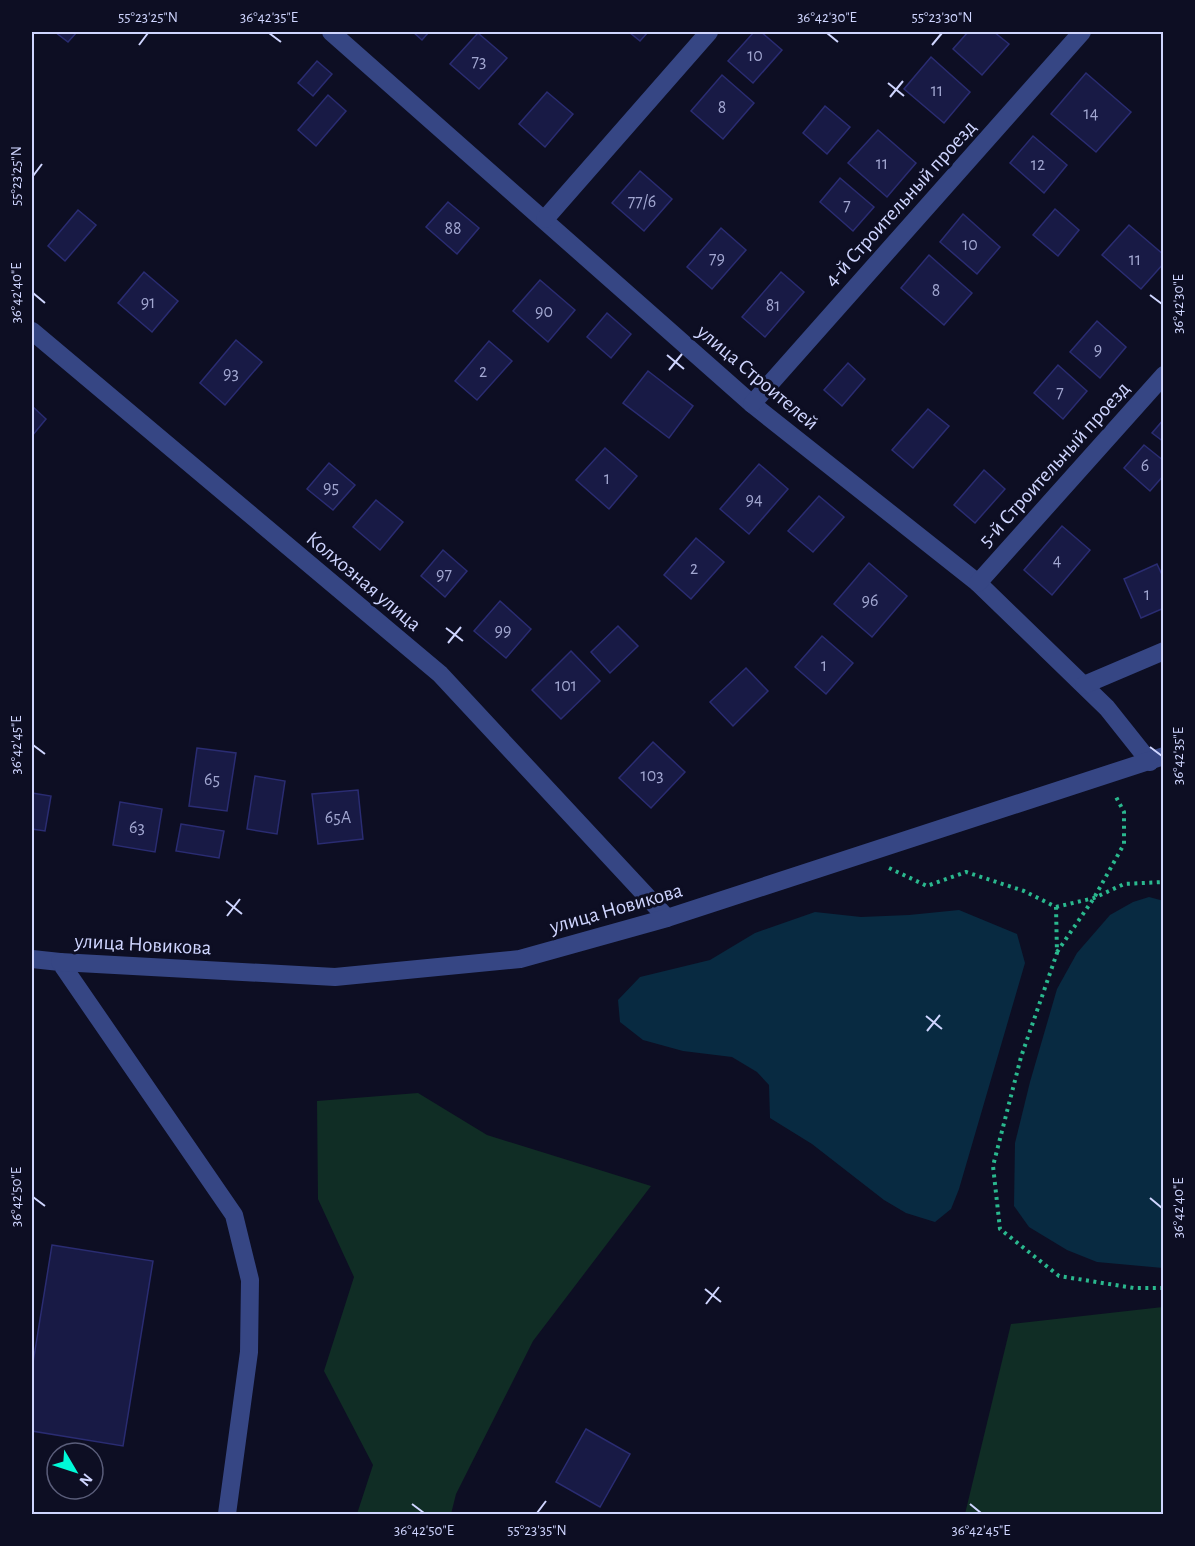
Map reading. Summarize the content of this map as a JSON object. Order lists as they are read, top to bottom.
{
  "streets": {
    "street": [
      "4-й Строительный проезд",
      "улица Строителей",
      "5-й Строительный проезд",
      "Колхозная улица",
      "улица Новикова"
    ]
  },
  "crossings": [
    ["4-й Строительный проезд", "улица Строителей"],
    ["улица Строителей", "5-й Строительный проезд"],
    ["улица Строителей", "улица Новикова"],
    ["Колхозная улица", "улица Новикова"]
  ],
  "house_numbers": [
    "10",
    "73",
    "11",
    "8",
    "14",
    "11",
    "12",
    "77/6",
    "7",
    "88",
    "10",
    "79",
    "11",
    "8",
    "91",
    "81",
    "90",
    "9",
    "2",
    "93",
    "7",
    "6",
    "1",
    "95",
    "94",
    "4",
    "2",
    "97",
    "1",
    "96",
    "99",
    "1",
    "101",
    "103",
    "65",
    "65А",
    "63"
  ],
  "north": "bottom right",
  "coordinates": [
    "55°23'25\"N",
    "36°42'35\"E",
    "36°42'30\"E",
    "55°23'30\"N",
    "36°42'40\"E",
    "36°42'45\"E",
    "36°42'50\"E",
    "55°23'35\"N"
  ]
}
